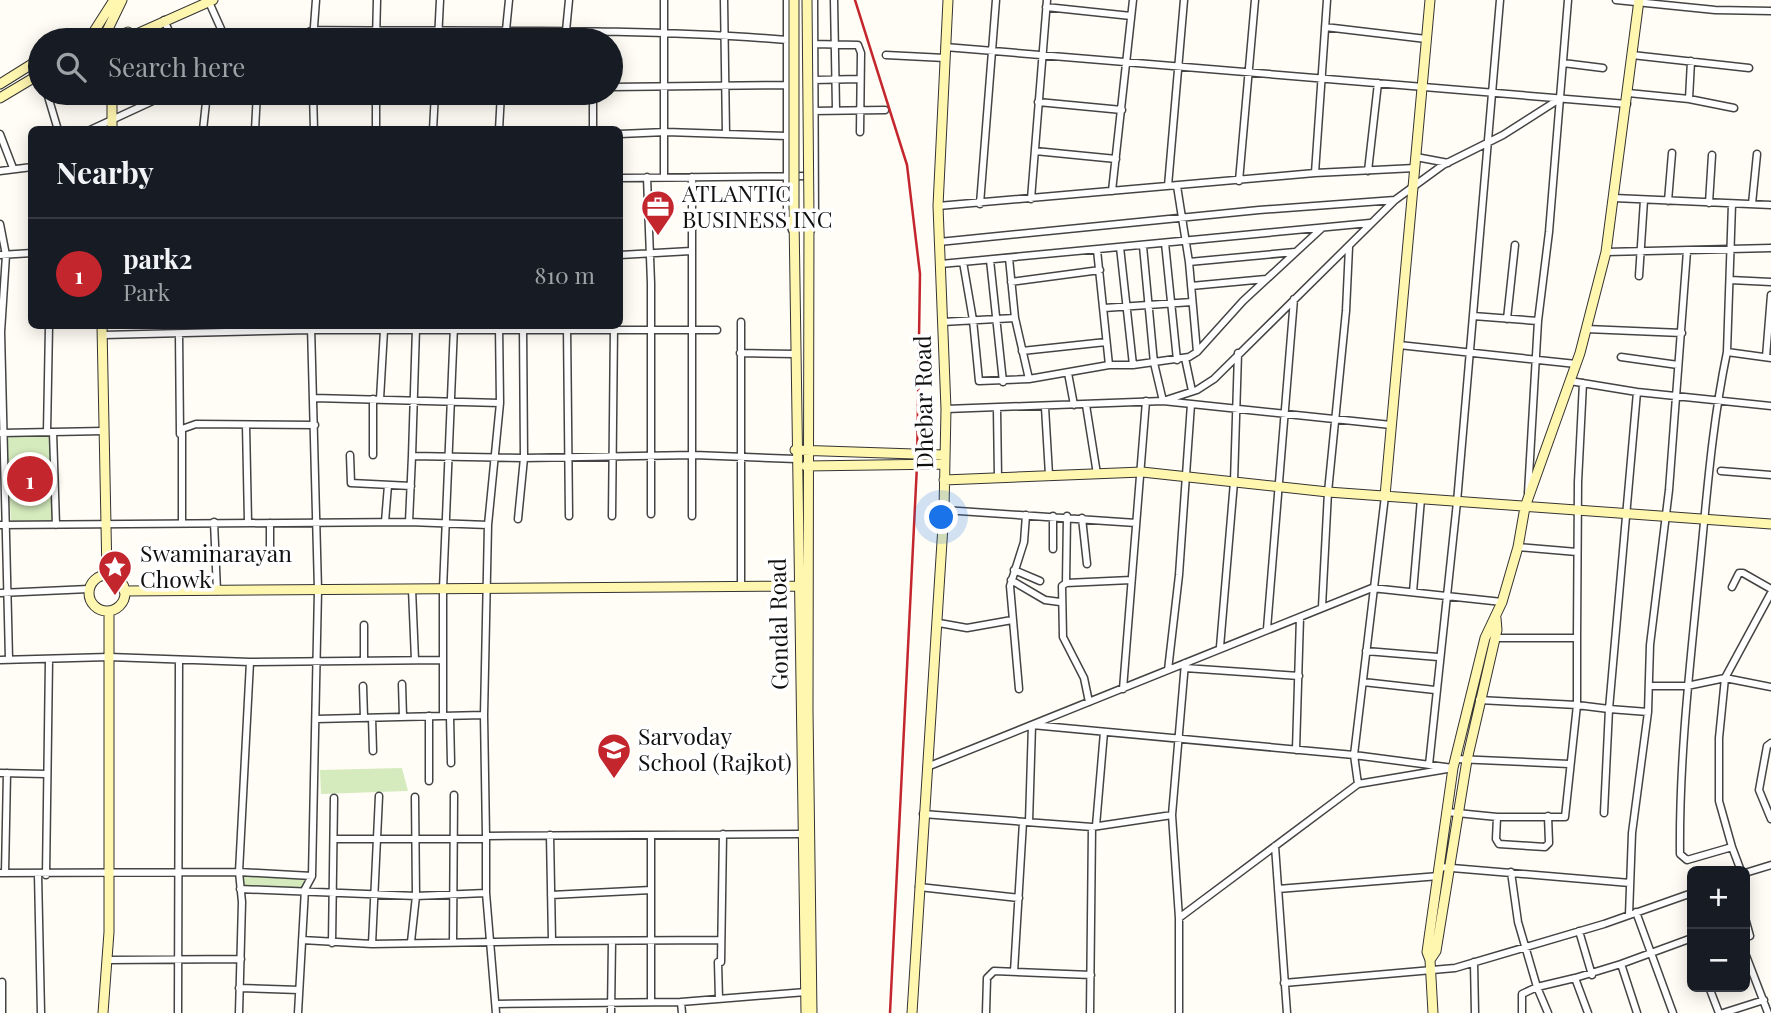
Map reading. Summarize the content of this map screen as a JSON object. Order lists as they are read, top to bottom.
{
  "streets": {
    "street": ["Dhebar Road", "Gondal Road"]
  },
  "places": {
    "office": ["ATLANTIC BUSINESS INC"],
    "place": ["Swaminarayan Chowk"],
    "school or university": ["Sarvoday School (Rajkot)"]
  },
  "page": {
    "search": "Search here",
    "heading": "Nearby",
    "list": [
      {
        "mark": "1",
        "name": "park2",
        "note": "Park",
        "value": "810 m"
      }
    ],
    "pins": "1",
    "map_buttons": ["+", "−"]
  }
}
